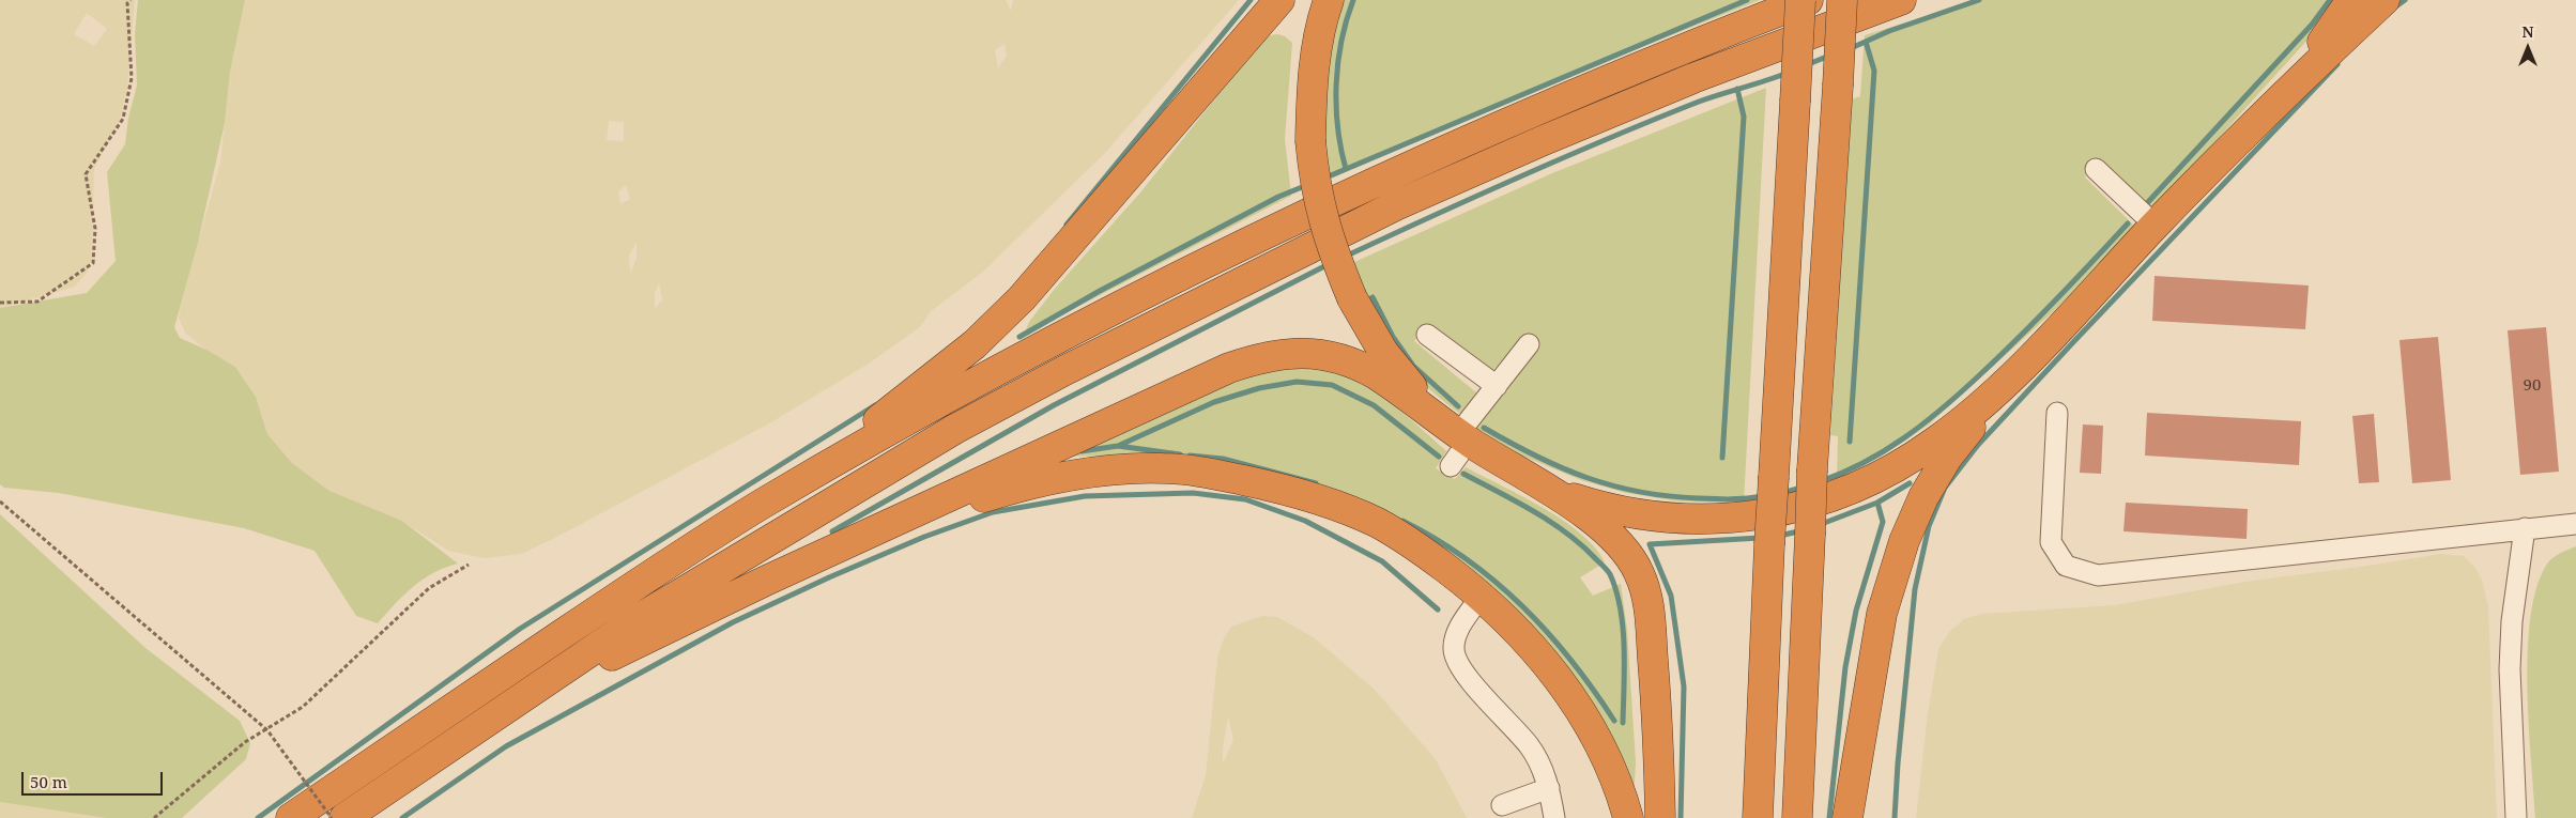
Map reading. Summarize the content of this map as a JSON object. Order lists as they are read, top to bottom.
{
  "house_numbers": ["90"],
  "scale_bar": "50 m",
  "north": "top"
}
